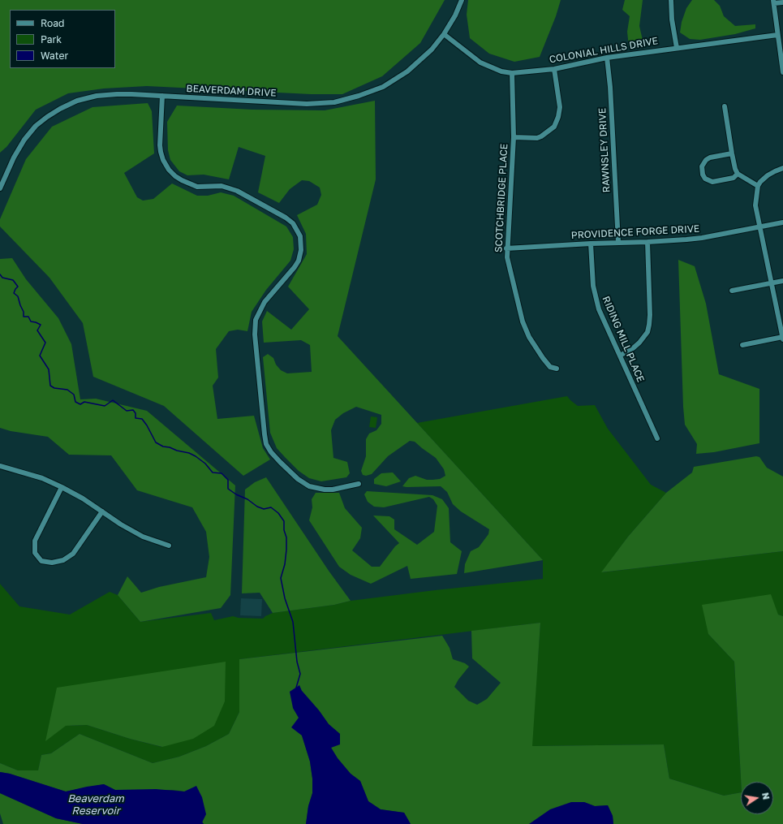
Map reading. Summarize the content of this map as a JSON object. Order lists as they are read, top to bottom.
{
  "streets": {
    "street": [
      "COLONIAL HILLS DRIVE",
      "BEAVERDAM DRIVE",
      "RAWNSLEY DRIVE",
      "SCOTCHBRIDGE PLACE",
      "PROVIDENCE FORGE DRIVE",
      "RIDING MILL PLACE"
    ]
  },
  "crossings": [
    ["COLONIAL HILLS DRIVE", "BEAVERDAM DRIVE"],
    ["COLONIAL HILLS DRIVE", "RAWNSLEY DRIVE"],
    ["COLONIAL HILLS DRIVE", "SCOTCHBRIDGE PLACE"],
    ["RAWNSLEY DRIVE", "PROVIDENCE FORGE DRIVE"],
    ["SCOTCHBRIDGE PLACE", "PROVIDENCE FORGE DRIVE"],
    ["PROVIDENCE FORGE DRIVE", "RIDING MILL PLACE"]
  ],
  "water": ["Beaverdam Reservoir"],
  "legend": ["Road", "Park", "Water"],
  "north": "right"
}
